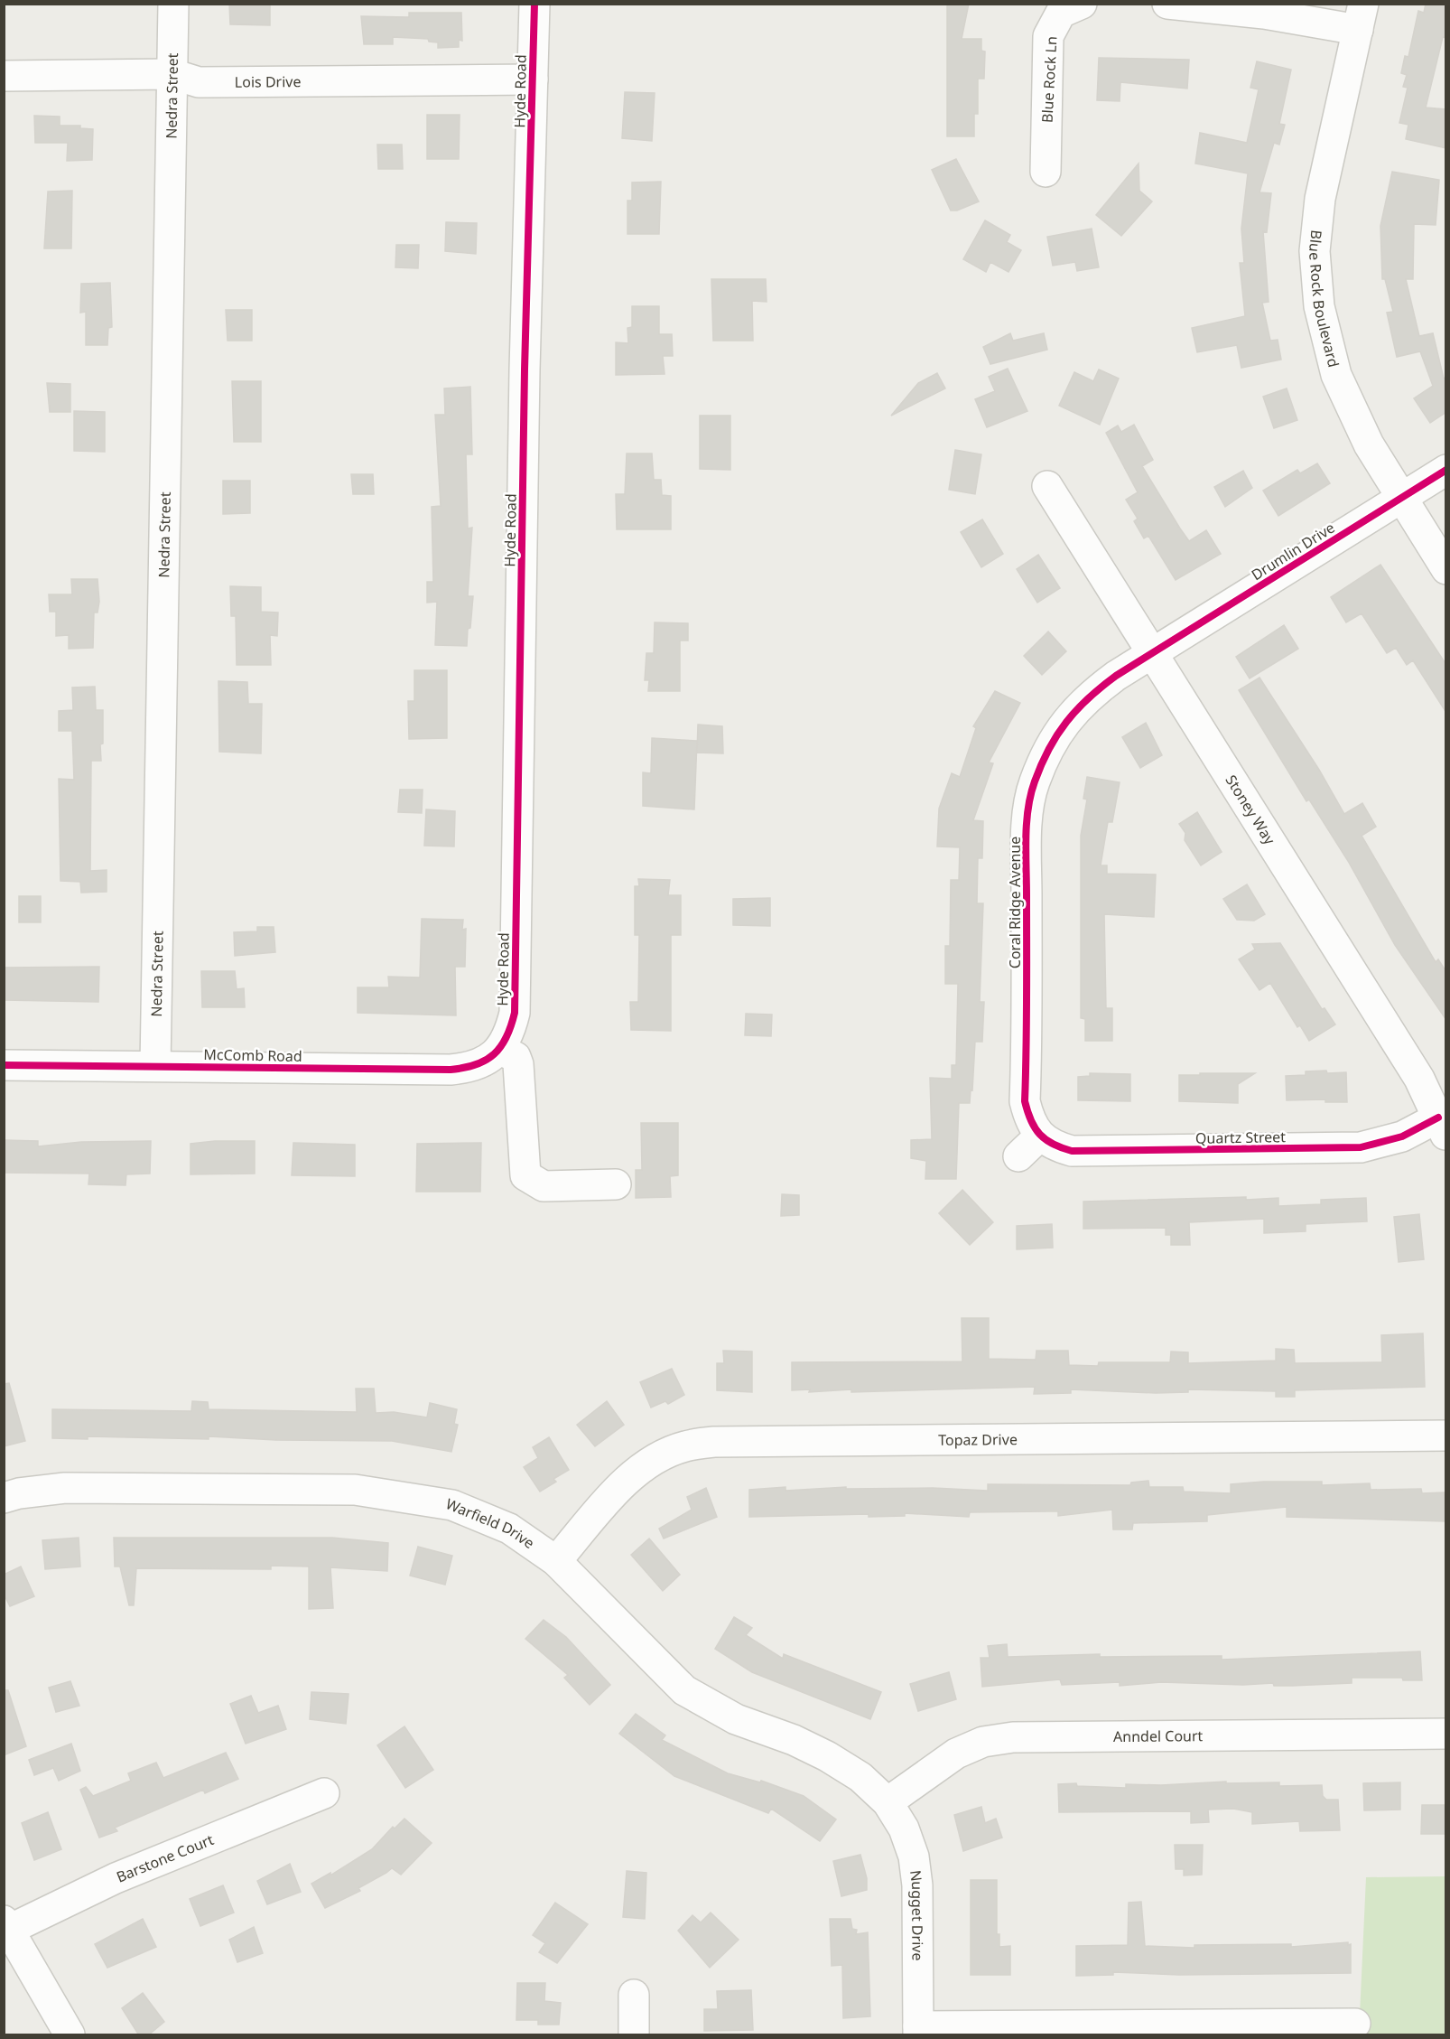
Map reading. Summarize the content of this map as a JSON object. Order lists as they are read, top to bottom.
{
  "streets": {
    "street": [
      "Blue Rock Ln",
      "Lois Drive",
      "Hyde Road",
      "Nedra Street",
      "Blue Rock Boulevard",
      "Drumlin Drive",
      "Stoney Way",
      "Coral Ridge Avenue",
      "McComb Road",
      "Quartz Street",
      "Topaz Drive",
      "Warfield Drive",
      "Anndel Court",
      "Barstone Court",
      "Nugget Drive"
    ]
  },
  "crossings": [
    ["Lois Drive", "Hyde Road"],
    ["Lois Drive", "Nedra Street"],
    ["Hyde Road", "McComb Road"],
    ["Nedra Street", "McComb Road"],
    ["Blue Rock Boulevard", "Drumlin Drive"],
    ["Drumlin Drive", "Stoney Way"],
    ["Drumlin Drive", "Coral Ridge Avenue"],
    ["Stoney Way", "Coral Ridge Avenue"],
    ["Stoney Way", "Quartz Street"],
    ["Coral Ridge Avenue", "Quartz Street"],
    ["Topaz Drive", "Warfield Drive"],
    ["Warfield Drive", "Anndel Court"],
    ["Warfield Drive", "Nugget Drive"],
    ["Anndel Court", "Nugget Drive"]
  ]
}
